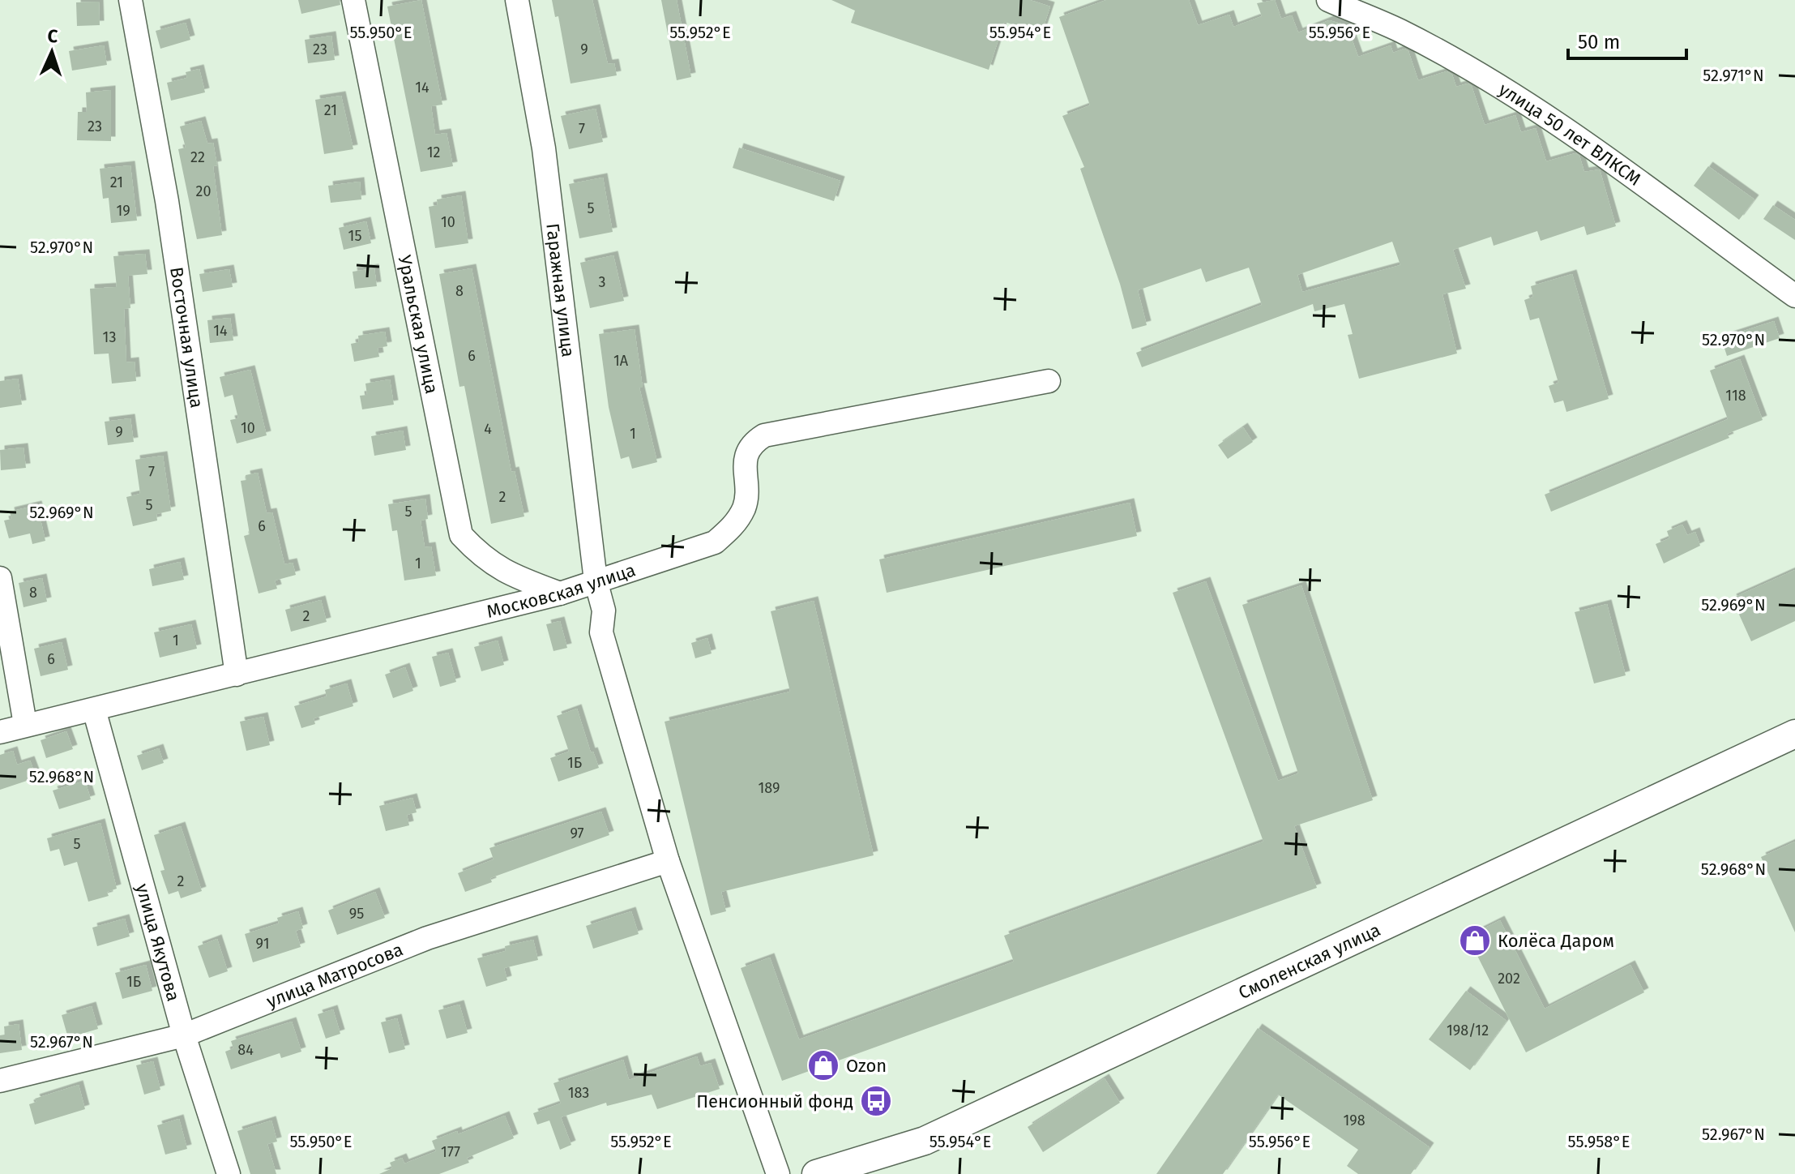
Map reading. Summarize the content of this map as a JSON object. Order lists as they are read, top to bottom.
{
  "streets": {
    "main road": ["Смоленская улица"],
    "street": [
      "улица 50 лет ВЛКСМ",
      "Гаражная улица",
      "Уральская улица",
      "Восточная улица",
      "Московская улица",
      "улица Якутова",
      "улица Матросова"
    ]
  },
  "crossings": [
    ["Гаражная улица", "Московская улица"],
    ["Гаражная улица", "улица Матросова"],
    ["Уральская улица", "Московская улица"],
    ["Восточная улица", "Московская улица"],
    ["Московская улица", "улица Якутова"],
    ["улица Якутова", "улица Матросова"]
  ],
  "places": {
    "shop": ["Колёса Даром", "Ozon"],
    "bus stop": ["Пенсионный фонд"]
  },
  "house_numbers": [
    "23",
    "9",
    "14",
    "21",
    "23",
    "7",
    "12",
    "22",
    "21",
    "20",
    "5",
    "19",
    "10",
    "15",
    "3",
    "8",
    "14",
    "13",
    "6",
    "1А",
    "118",
    "10",
    "4",
    "9",
    "1",
    "7",
    "2",
    "5",
    "5",
    "6",
    "1",
    "8",
    "2",
    "1",
    "6",
    "1Б",
    "189",
    "97",
    "5",
    "2",
    "95",
    "91",
    "202",
    "1Б",
    "198/12",
    "84",
    "183",
    "198",
    "177"
  ],
  "scale_bar": "50 m",
  "north": "top",
  "coordinates": [
    "55.950°E",
    "55.952°E",
    "55.954°E",
    "55.956°E",
    "52.971°N",
    "52.970°N",
    "52.969°N",
    "52.968°N",
    "52.967°N",
    "55.958°E"
  ]
}
